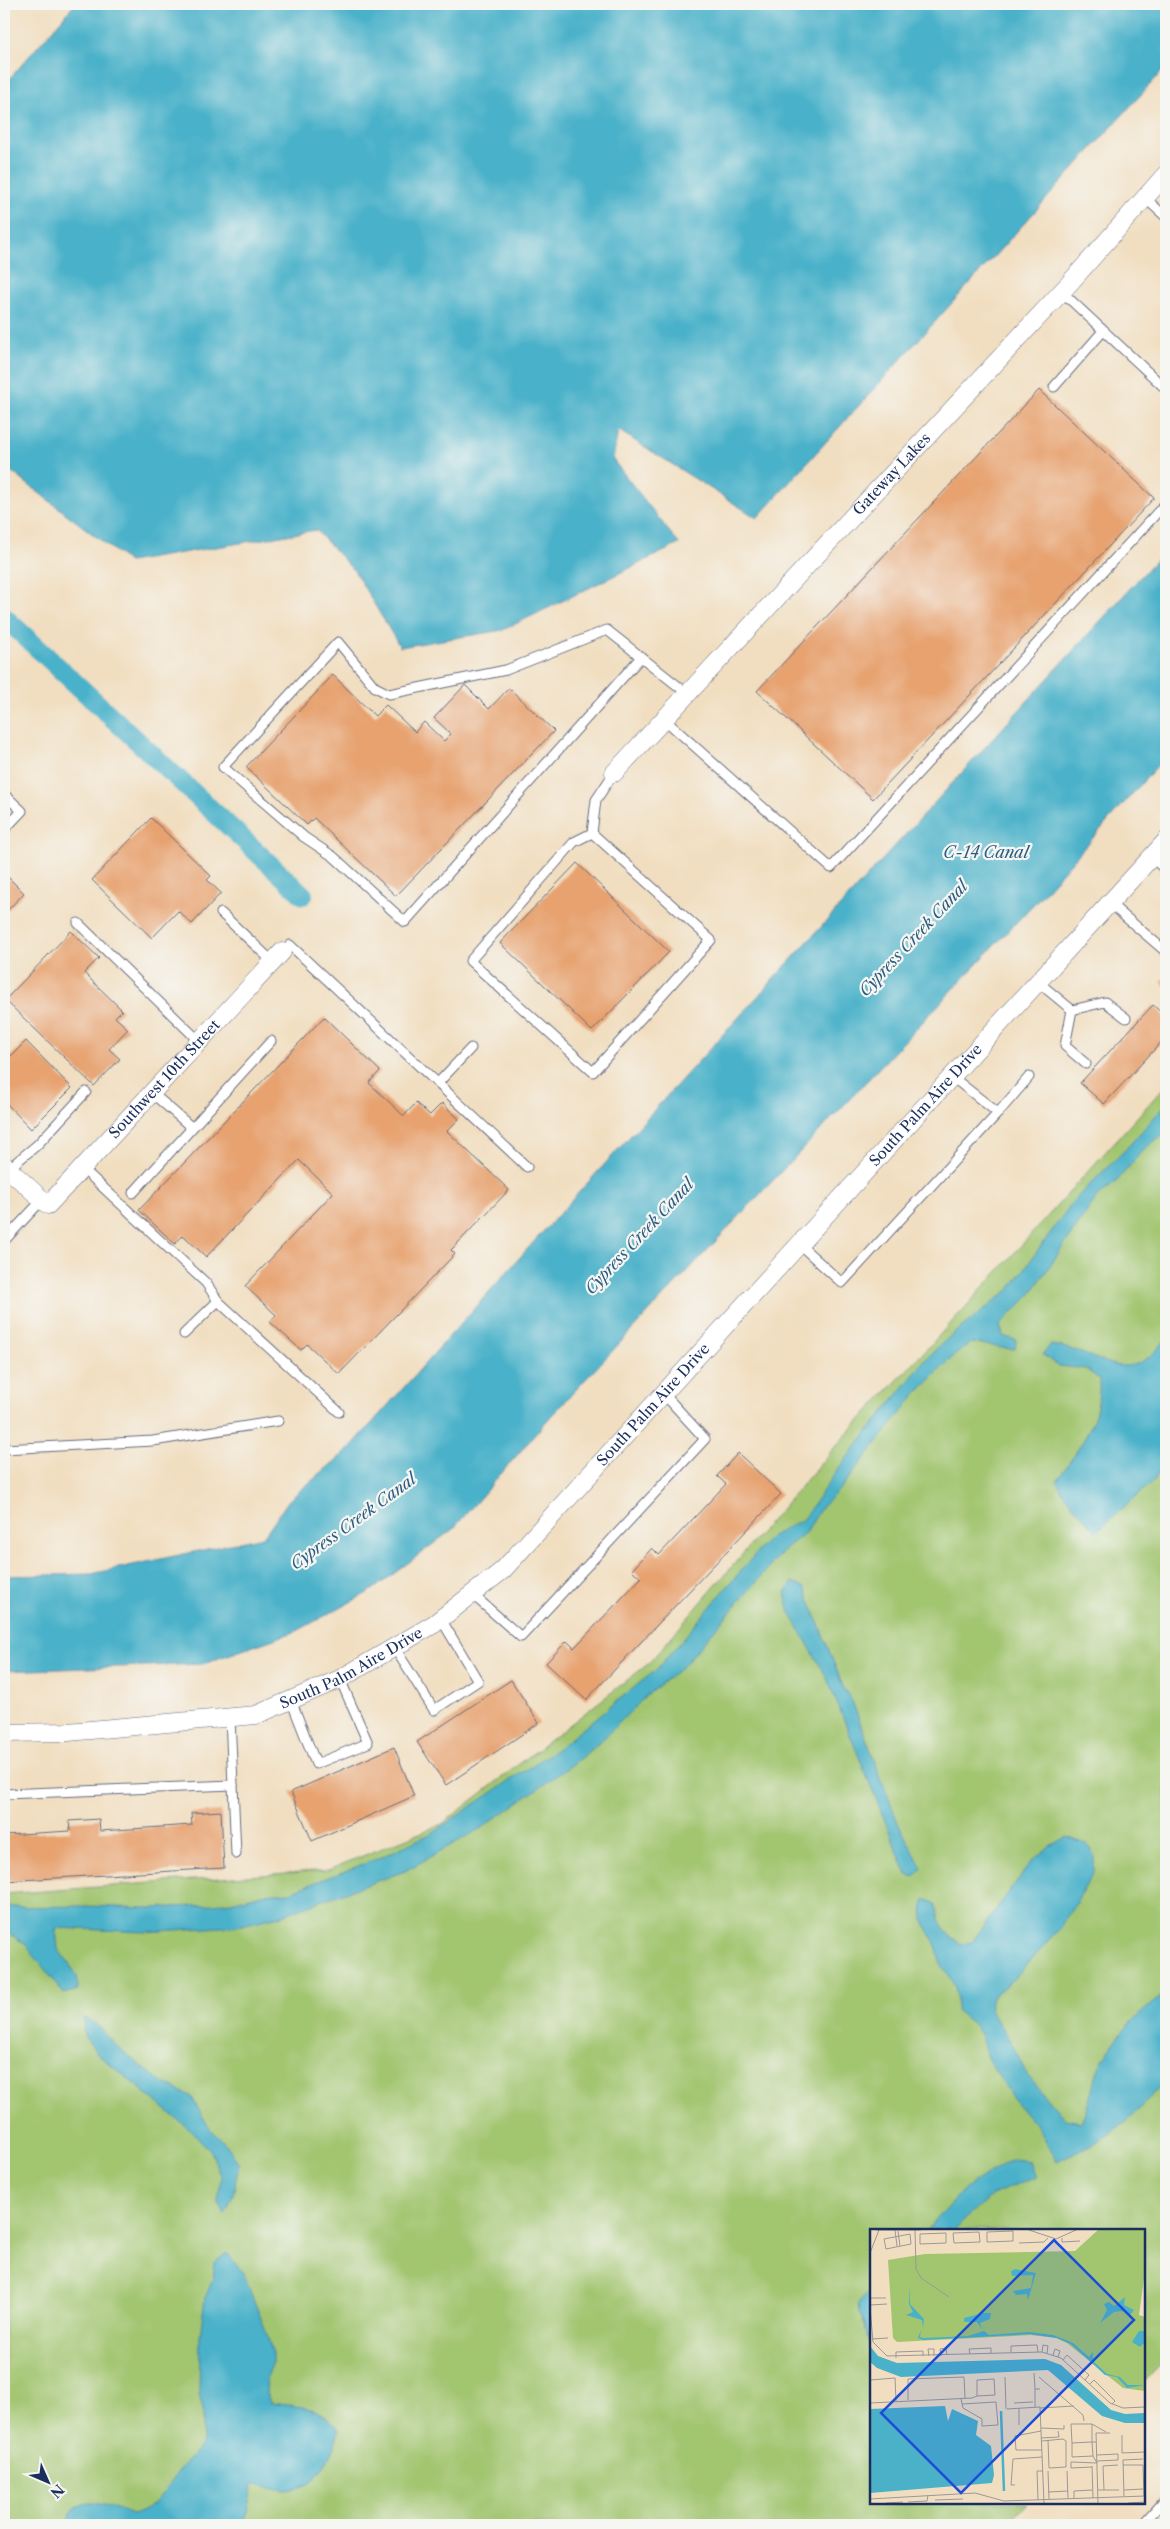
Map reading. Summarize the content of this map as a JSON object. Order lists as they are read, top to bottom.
{
  "streets": {
    "street": ["Gateway Lakes", "Southwest 10th Street", "South Palm Aire Drive"]
  },
  "water": ["C-14 Canal", "Cypress Creek Canal"],
  "north": "bottom right"
}
